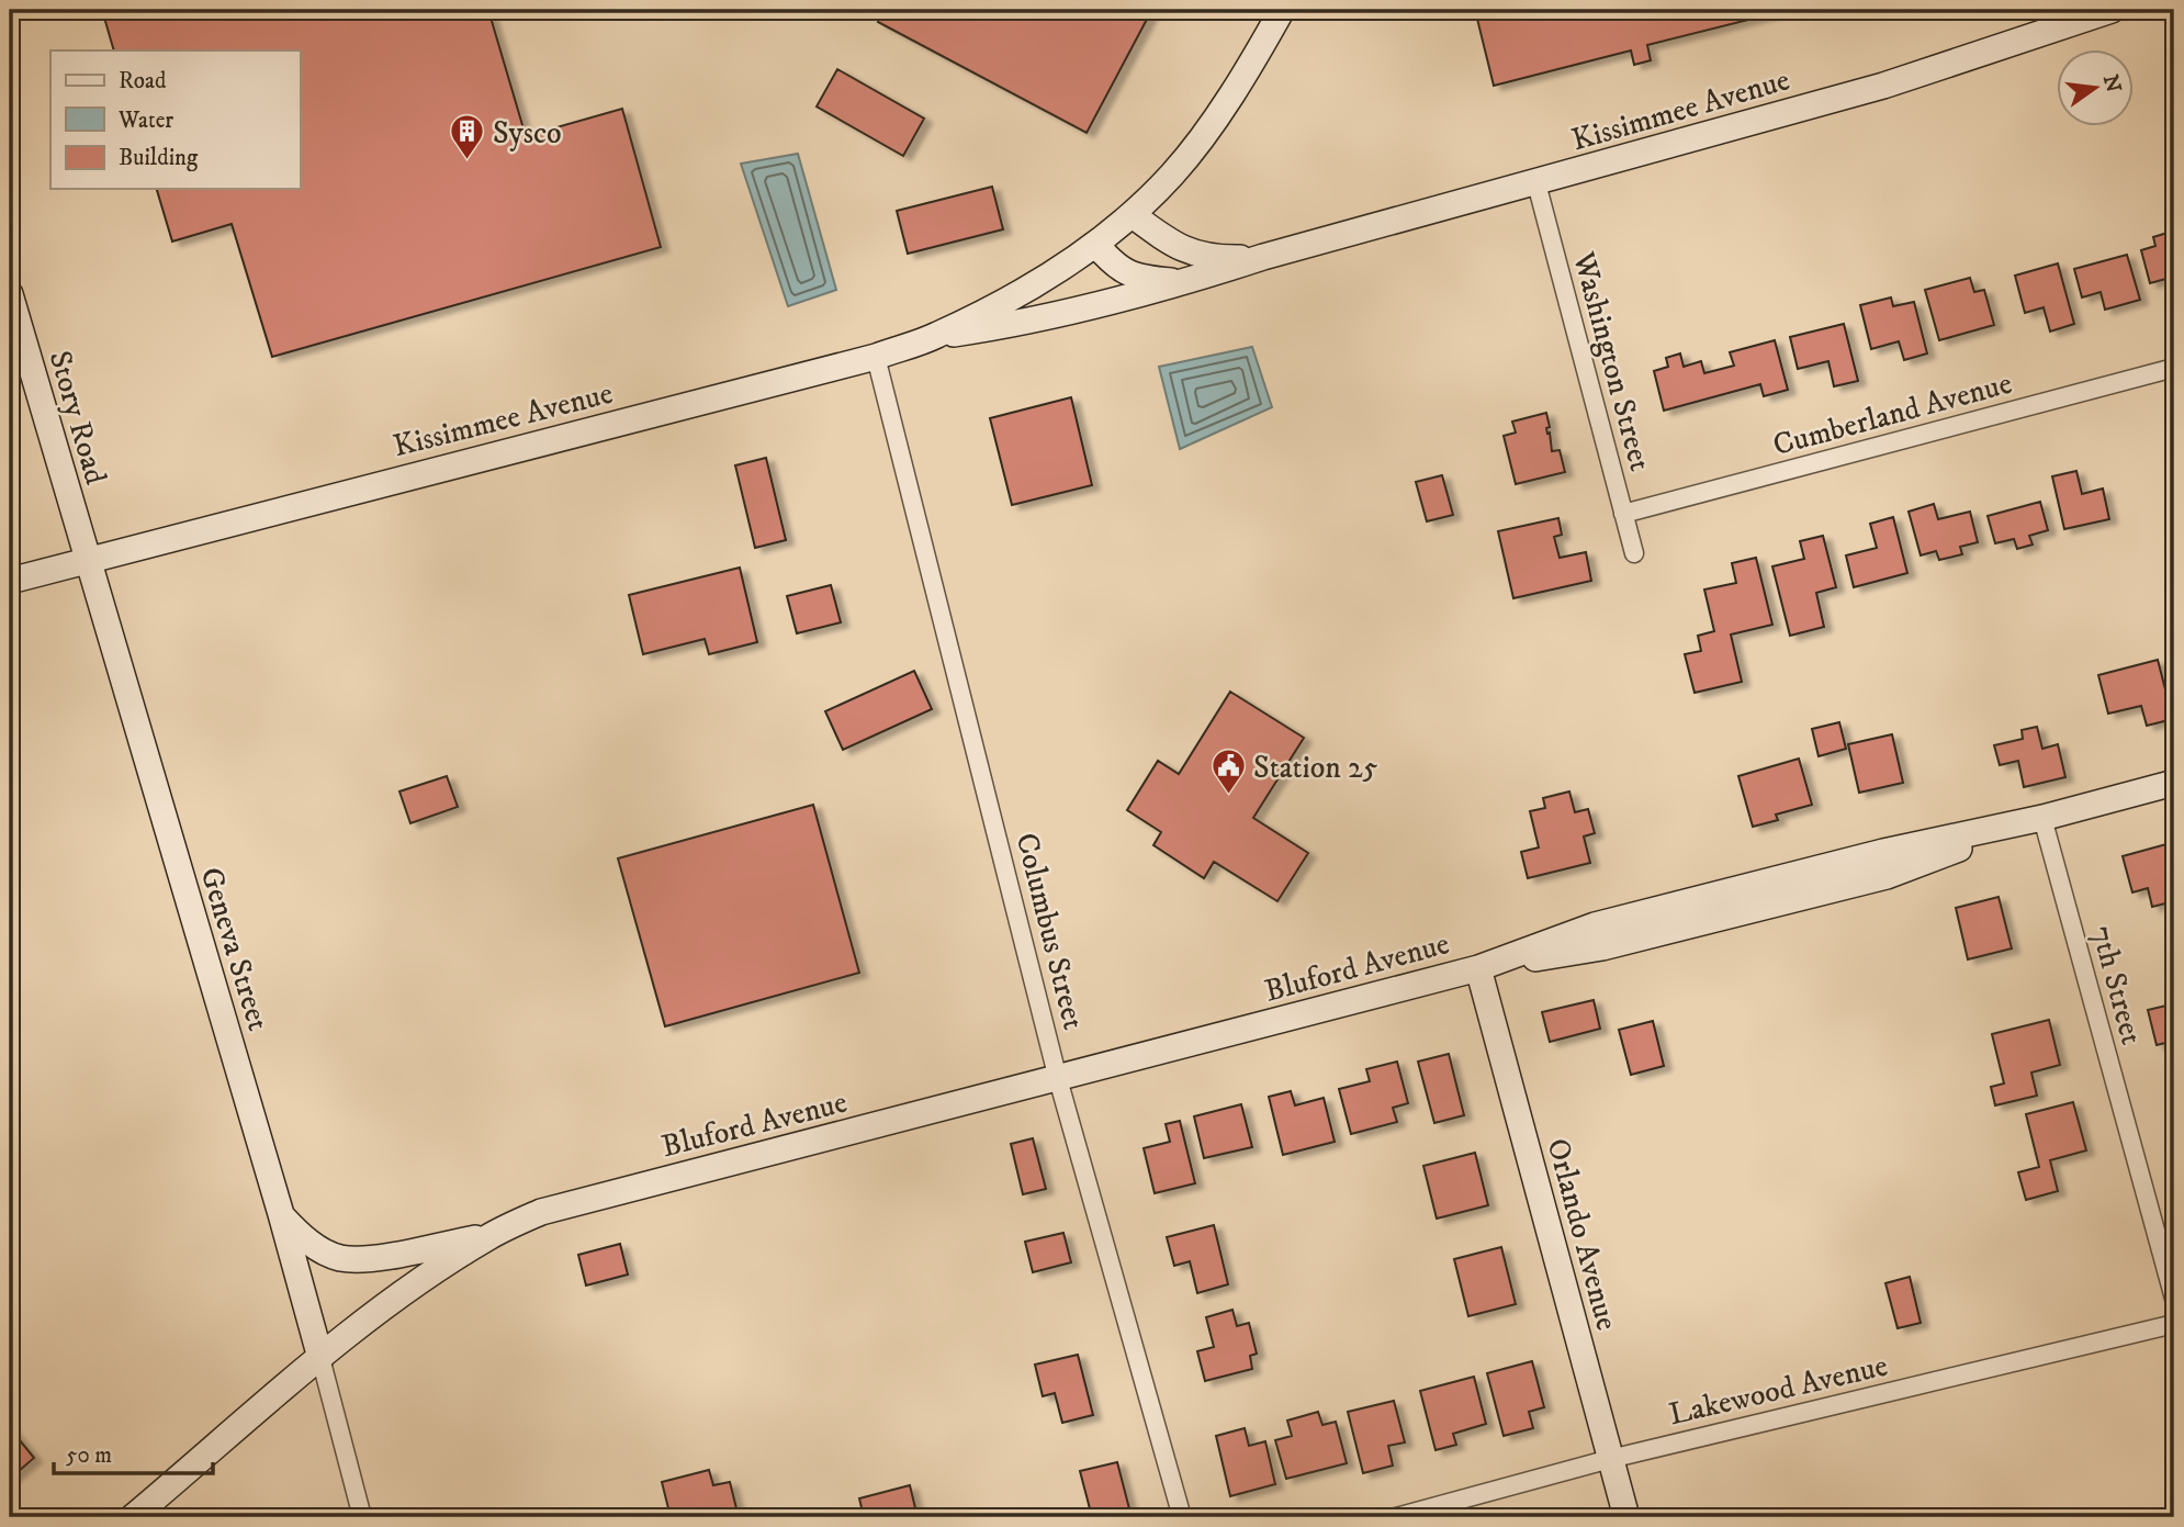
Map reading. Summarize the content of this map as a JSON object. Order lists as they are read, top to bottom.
{
  "streets": {
    "street": [
      "Kissimmee Avenue",
      "Washington Street",
      "Cumberland Avenue",
      "Story Road",
      "Columbus Street",
      "Geneva Street",
      "Bluford Avenue",
      "7th Street",
      "Orlando Avenue",
      "Lakewood Avenue"
    ]
  },
  "crossings": [
    ["Kissimmee Avenue", "Washington Street"],
    ["Kissimmee Avenue", "Story Road"],
    ["Kissimmee Avenue", "Columbus Street"],
    ["Kissimmee Avenue", "Geneva Street"],
    ["Washington Street", "Cumberland Avenue"],
    ["Story Road", "Geneva Street"],
    ["Columbus Street", "Bluford Avenue"],
    ["Geneva Street", "Bluford Avenue"],
    ["Bluford Avenue", "7th Street"],
    ["Bluford Avenue", "Orlando Avenue"],
    ["Orlando Avenue", "Lakewood Avenue"]
  ],
  "places": {
    "building": ["Sysco"],
    "public building": ["Station 25"]
  },
  "legend": ["Road", "Water", "Building"],
  "scale_bar": "50 m",
  "north": "right"
}
